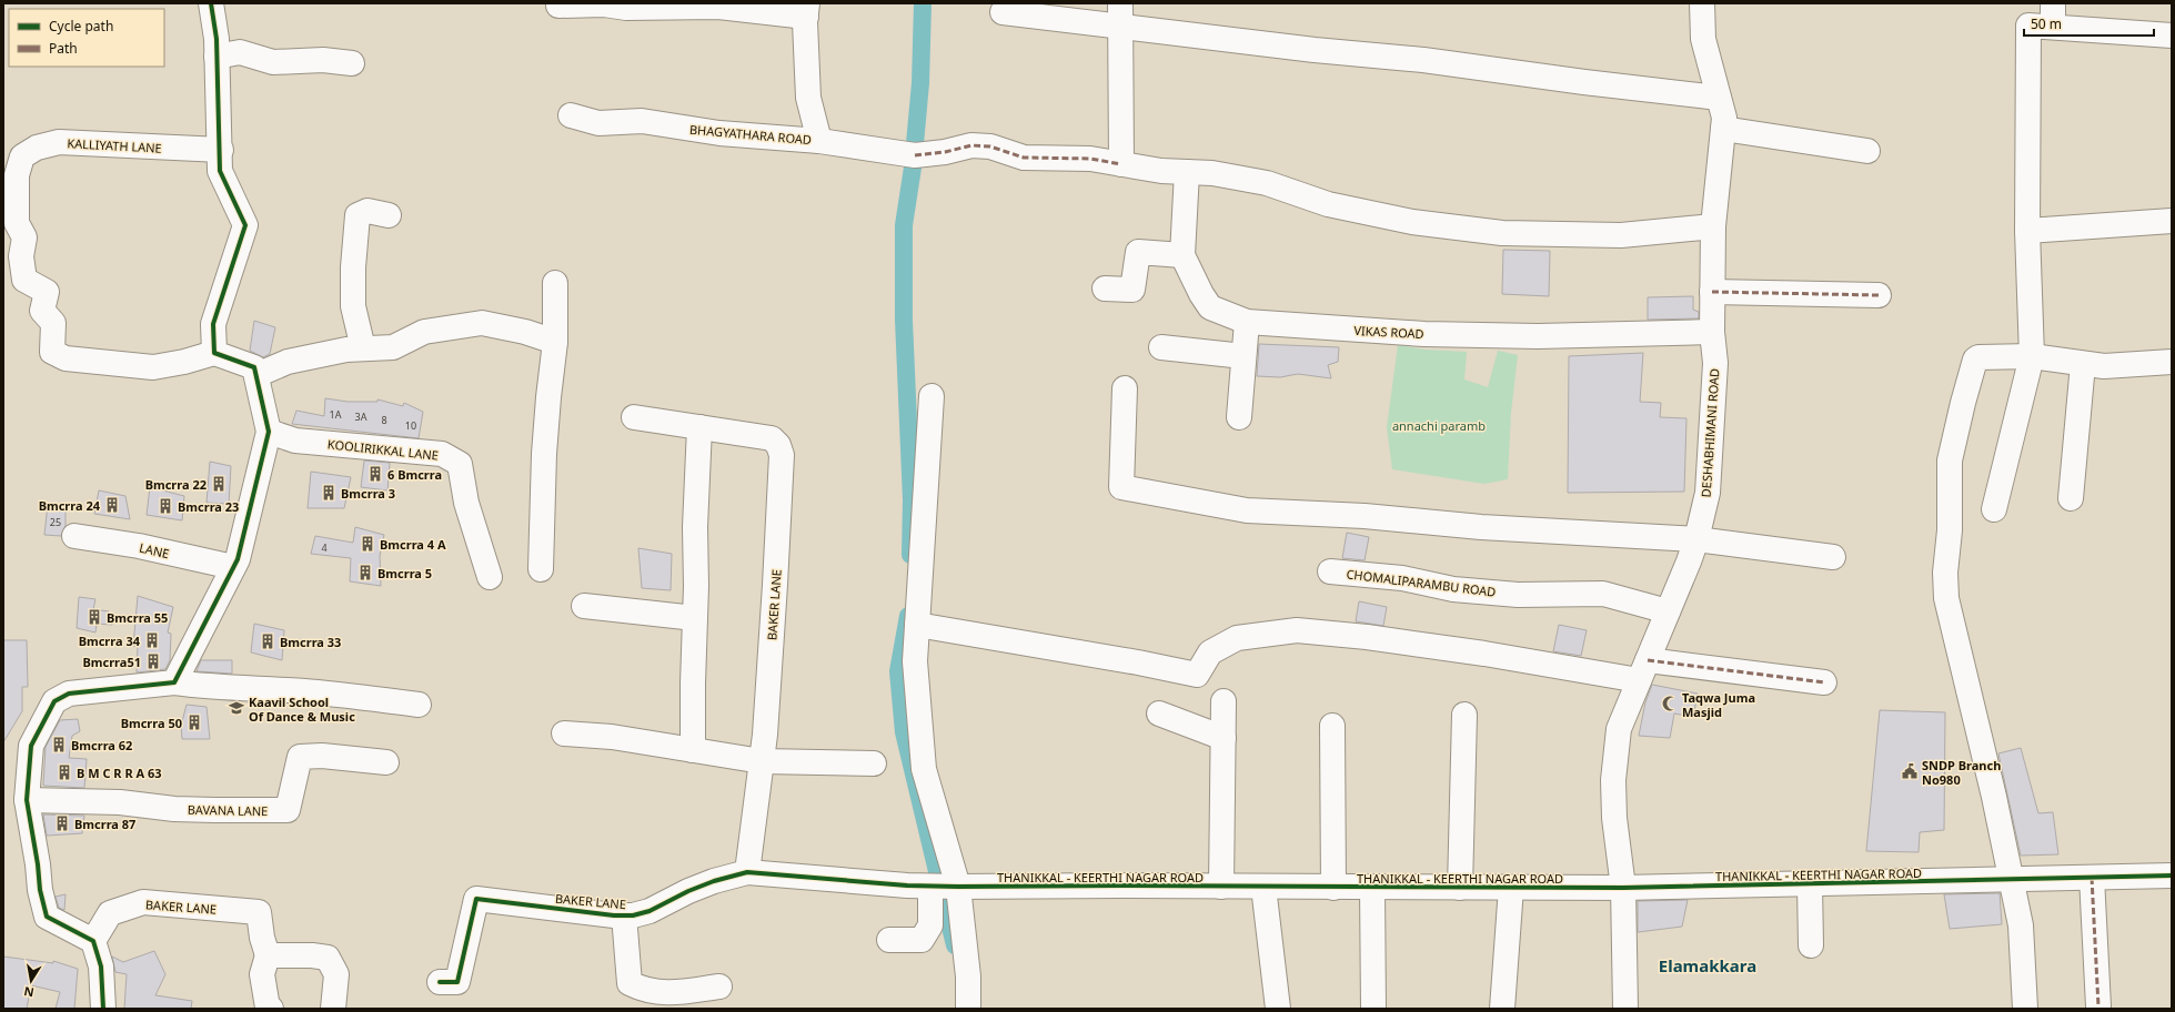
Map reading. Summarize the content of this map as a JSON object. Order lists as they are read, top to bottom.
{
  "streets": {
    "street": [
      "BHAGYATHARA ROAD",
      "KALLIYATH LANE",
      "VIKAS ROAD",
      "DESHABHIMANI ROAD",
      "KOOLIRIKKAL LANE",
      "LANE",
      "CHOMALIPARAMBU ROAD",
      "BAKER LANE",
      "BAVANA LANE",
      "THANIKKAL - KEERTHI NAGAR ROAD"
    ]
  },
  "crossings": [
    ["VIKAS ROAD", "DESHABHIMANI ROAD"],
    ["DESHABHIMANI ROAD", "CHOMALIPARAMBU ROAD"],
    ["DESHABHIMANI ROAD", "THANIKKAL - KEERTHI NAGAR ROAD"],
    ["BAKER LANE", "THANIKKAL - KEERTHI NAGAR ROAD"]
  ],
  "districts": ["Elamakkara"],
  "parks": ["annachi paramb"],
  "places": {
    "building": [
      "6 Bmcrra",
      "Bmcrra 22",
      "Bmcrra 3",
      "Bmcrra 24",
      "Bmcrra 23",
      "Bmcrra 4 A",
      "Bmcrra 5",
      "Bmcrra 55",
      "Bmcrra 34",
      "Bmcrra 33",
      "Bmcrra51",
      "Bmcrra 50",
      "Bmcrra 62",
      "B M C R R A 63",
      "Bmcrra 87"
    ],
    "mosque": ["Taqwa Juma Masjid"],
    "school or university": ["Kaavil School Of Dance & Music"],
    "public building": ["SNDP Branch No980"]
  },
  "house_numbers": [
    "1A",
    "3A",
    "8",
    "10",
    "25",
    "4"
  ],
  "legend": ["Cycle path", "Path"],
  "scale_bar": "50 m",
  "north": "bottom"
}
